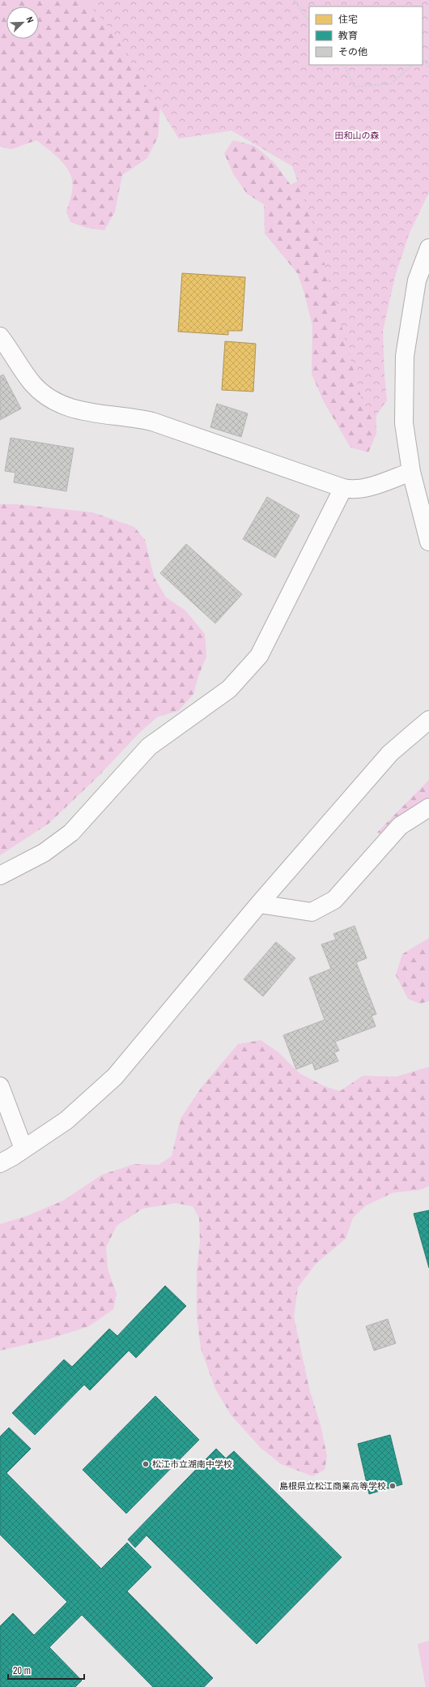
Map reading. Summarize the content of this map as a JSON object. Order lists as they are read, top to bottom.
{
  "parks": ["田和山の森"],
  "places": ["松江市立湖南中学校", "島根県立松江商業高等学校"],
  "legend": ["住宅", "教育", "その他"],
  "scale_bar": "20 m",
  "north": "top right"
}
